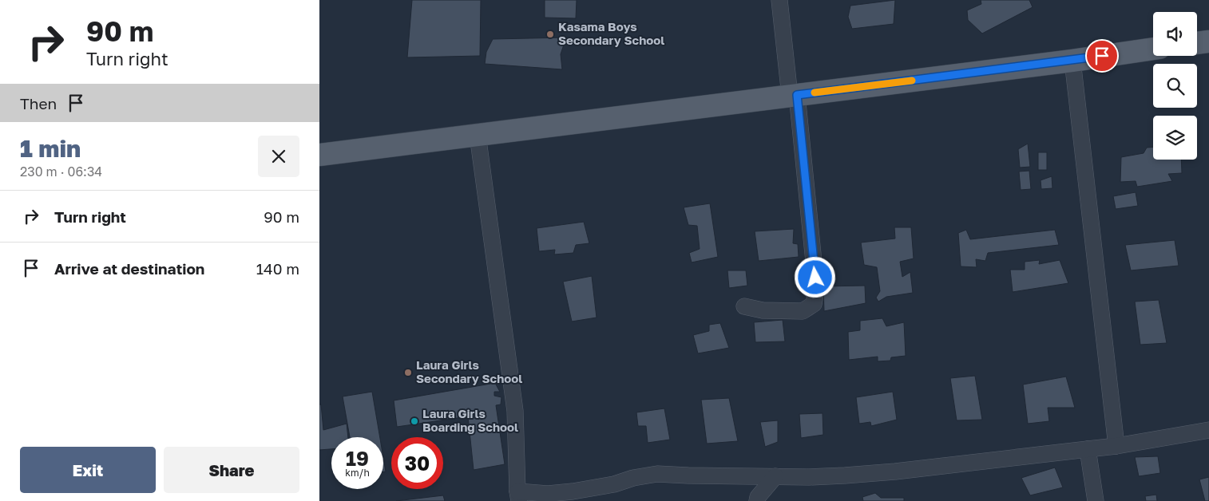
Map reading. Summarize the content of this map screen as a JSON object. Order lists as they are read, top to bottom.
{
  "places": ["Kasama Boys Secondary School", "Laura Girls Secondary School", "Laura Girls Boarding School"],
  "page": {
    "turn": ["90 m", "Turn right"],
    "then": "Then",
    "heading": ["1 min", "230 m · 06:34"],
    "list": [
      {
        "name": "Turn right",
        "value": "90 m"
      },
      {
        "name": "Arrive at destination",
        "value": "140 m"
      }
    ],
    "speed": "19 km/h",
    "limit": "30",
    "buttons": ["Exit", "Share"]
  }
}
